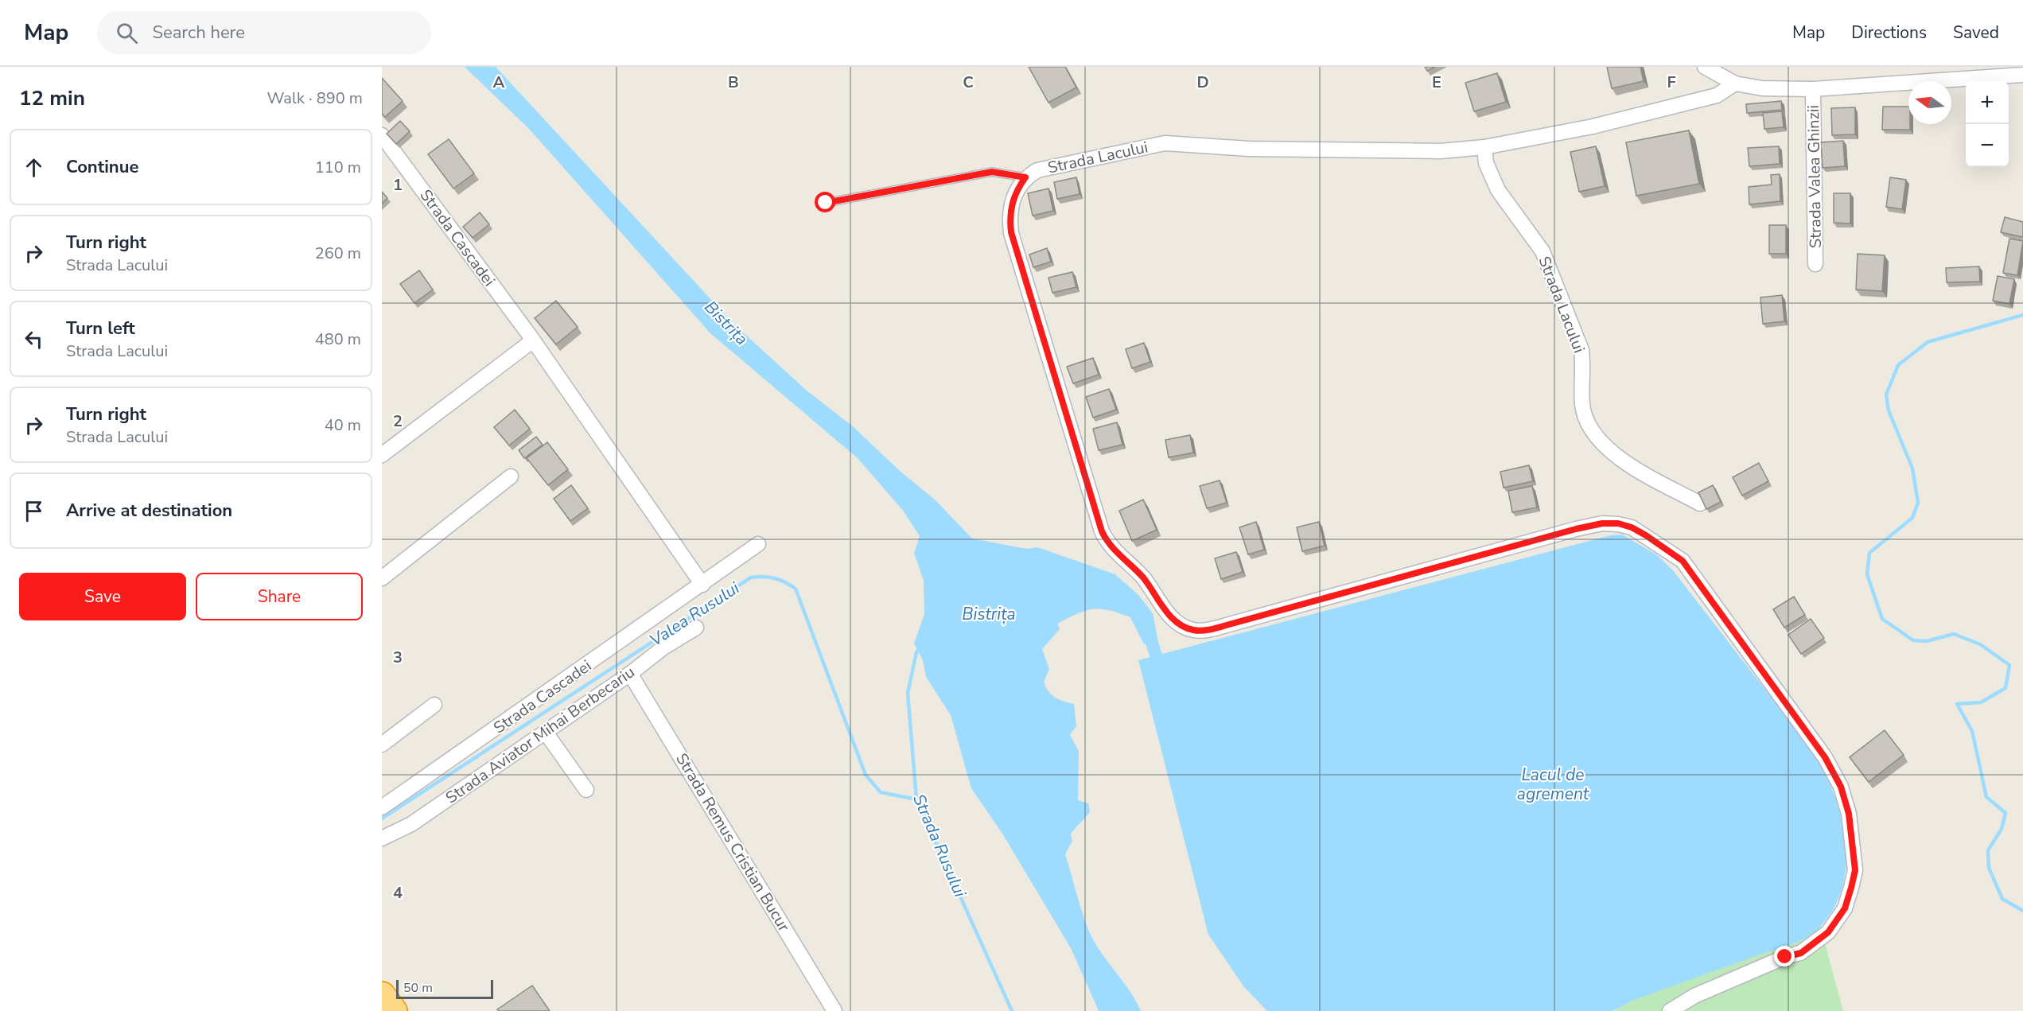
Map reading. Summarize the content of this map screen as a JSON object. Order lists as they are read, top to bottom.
{
  "streets": {
    "street": [
      "Strada Lacului",
      "Strada Valea Ghinzii",
      "Strada Cascadei",
      "Strada Aviator Mihai Berbecariu",
      "Strada Remus Cristian Bucur"
    ]
  },
  "crossings": [
    ["Strada Lacului", "Strada Valea Ghinzii"],
    ["Strada Aviator Mihai Berbecariu", "Strada Remus Cristian Bucur"]
  ],
  "water": [
    "Bistrița",
    "Valea Rusului",
    "Lacul de agrement",
    "Strada Rusului"
  ],
  "scale_bar": "50 m",
  "north": "left",
  "page": {
    "header": "Map",
    "search": "Search here",
    "nav": ["Map", "Directions", "Saved"],
    "heading": ["12 min", "Walk · 890 m"],
    "map_buttons": ["+", "−"],
    "list": [
      ["Continue", "110 m"],
      ["Turn right", "Strada Lacului", "260 m"],
      ["Turn left", "Strada Lacului", "480 m"],
      ["Turn right", "Strada Lacului", "40 m"],
      "Arrive at destination"
    ],
    "buttons": ["Save", "Share"],
    "scale": "50 m"
  },
  "grid": {
    "columns": [
      "A",
      "B",
      "C",
      "D",
      "E",
      "F"
    ],
    "rows": [
      "1",
      "2",
      "3",
      "4"
    ]
  }
}
